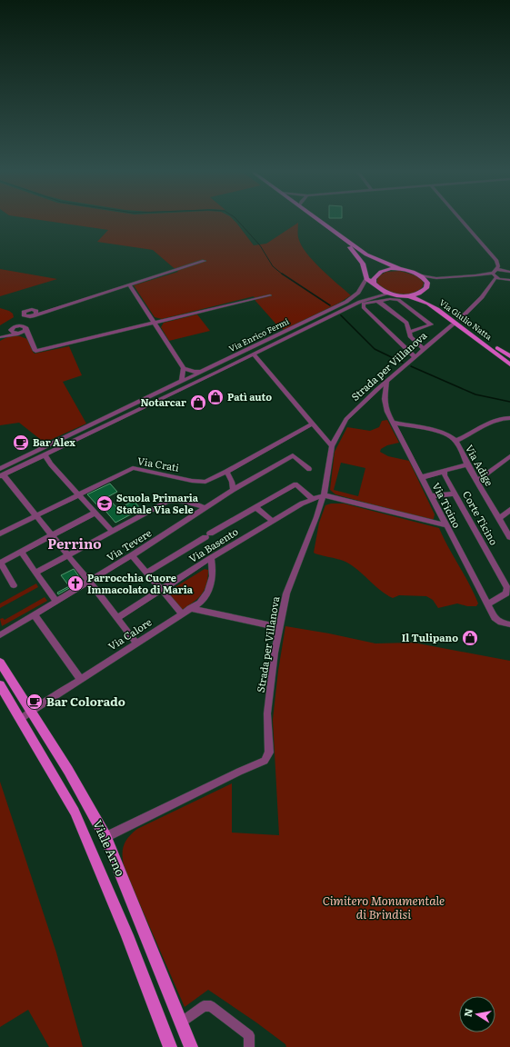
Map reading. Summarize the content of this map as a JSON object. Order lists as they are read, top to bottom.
{
  "streets": {
    "main road": ["Via Giulio Natta", "Viale Arno"],
    "street": [
      "Via Enrico Fermi",
      "Strada per Villanova",
      "Via Crati",
      "Via Adige",
      "Via Ticino",
      "Corte Ticino",
      "Via Tevere",
      "Via Basento",
      "Via Calore"
    ]
  },
  "crossings": [
    ["Via Giulio Natta", "Via Enrico Fermi"],
    ["Via Enrico Fermi", "Strada per Villanova"],
    ["Via Enrico Fermi", "Via Crati"],
    ["Strada per Villanova", "Via Ticino"],
    ["Strada per Villanova", "Via Basento"],
    ["Strada per Villanova", "Viale Arno"],
    ["Via Adige", "Via Ticino"],
    ["Via Ticino", "Corte Ticino"],
    ["Via Basento", "Via Calore"],
    ["Via Calore", "Viale Arno"]
  ],
  "districts": ["Perrino"],
  "parks": ["Cimitero Monumentale di Brindisi"],
  "places": {
    "shop": ["Patì auto", "Notarcar", "Il Tulipano"],
    "cafe": ["Bar Alex", "Bar Colorado"],
    "school or university": ["Scuola Primaria Statale Via Sele"],
    "church": ["Parrocchia Cuore Immacolato di Maria"]
  },
  "north": "left"
}
